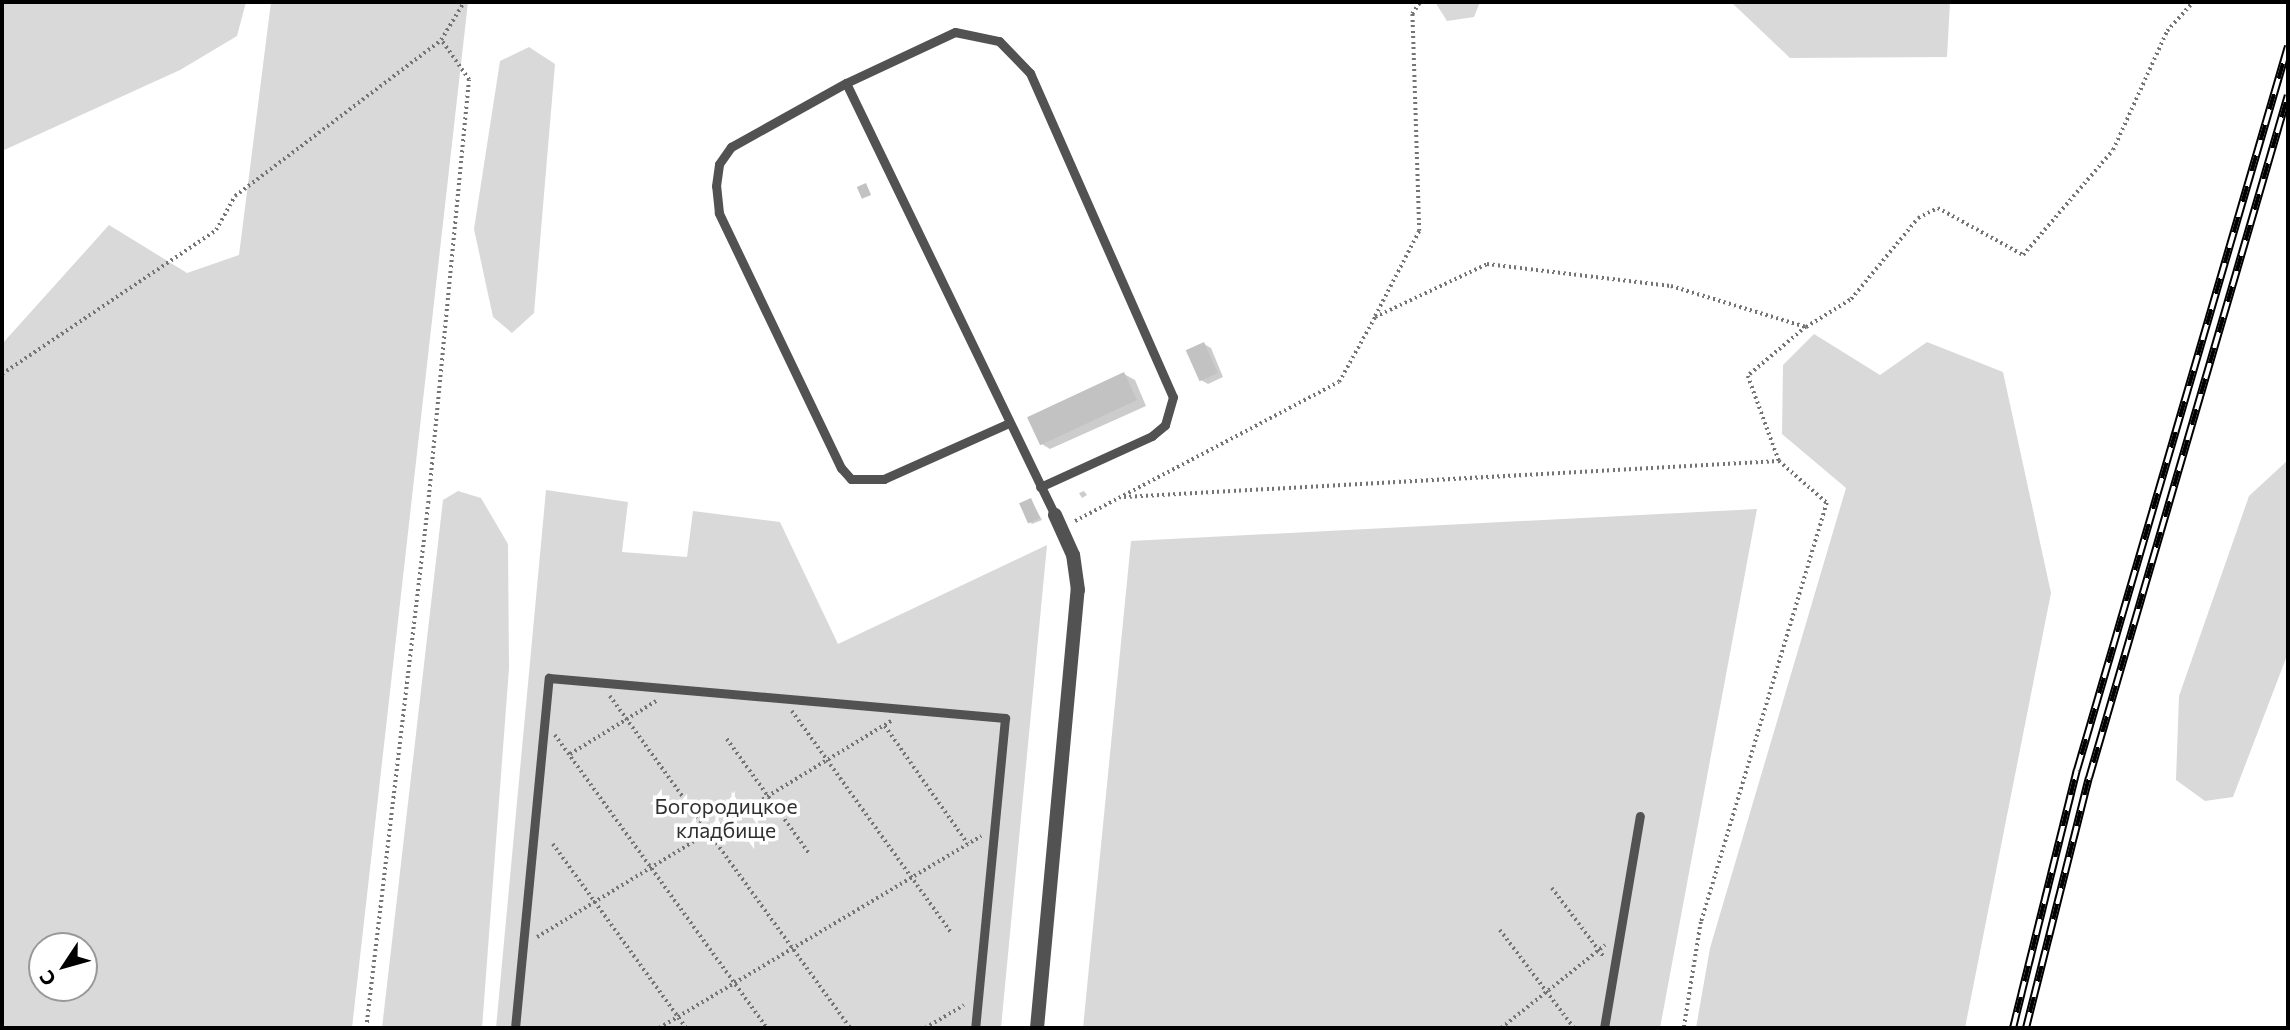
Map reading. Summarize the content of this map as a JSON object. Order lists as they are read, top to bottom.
{
  "parks": ["Богородицкое кладбище"],
  "north": "bottom left"
}
